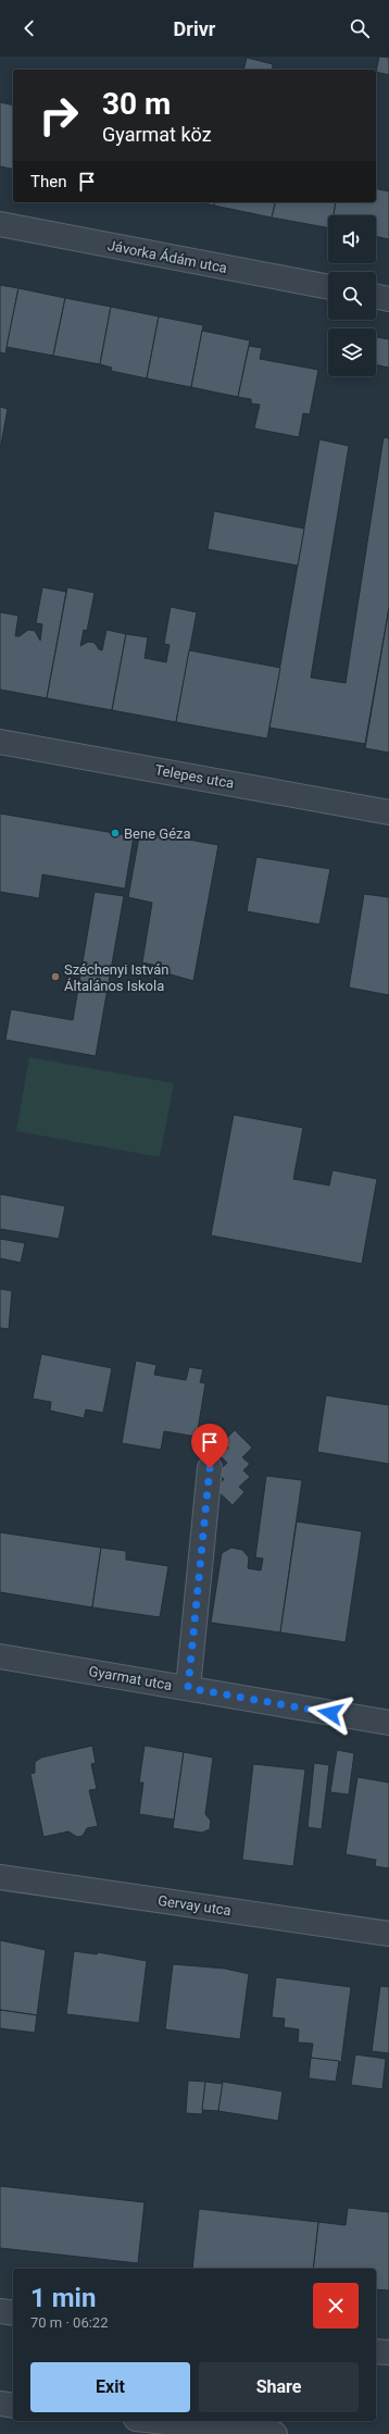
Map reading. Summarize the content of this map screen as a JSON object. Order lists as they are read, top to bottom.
{
  "streets": {
    "street": [
      "Jávorka Ádám utca",
      "Telepes utca",
      "Gyarmat utca",
      "Gervay utca"
    ]
  },
  "places": ["Bene Géza", "Széchenyi István Általános Iskola"],
  "page": {
    "header": "Drivr",
    "turn": ["30 m", "Gyarmat köz"],
    "then": "Then",
    "heading": ["1 min", "70 m · 06:22"],
    "buttons": ["Exit", "Share"]
  }
}
